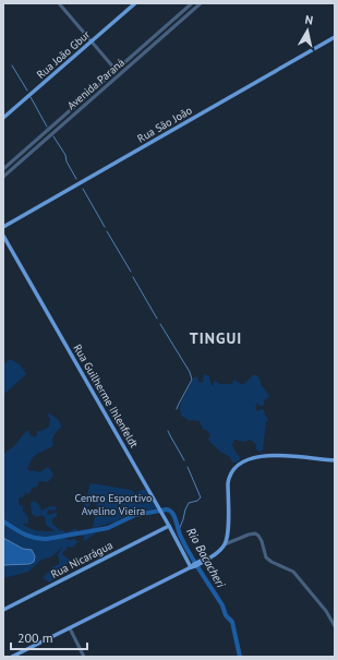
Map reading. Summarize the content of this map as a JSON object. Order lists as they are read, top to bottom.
{
  "streets": {
    "main road": [
      "Rua João Gbur",
      "Rua São João",
      "Rua Guilherme Ihlenfeldt",
      "Rua Nicarágua"
    ],
    "street": ["Avenida Paraná"]
  },
  "crossings": [
    ["Rua Guilherme Ihlenfeldt", "Rua Nicarágua"]
  ],
  "districts": ["TINGUI"],
  "water": ["Rio Bacacheri"],
  "parks": ["Centro Esportivo Avelino Vieira"],
  "scale_bar": "200 m",
  "north": "top"
}
